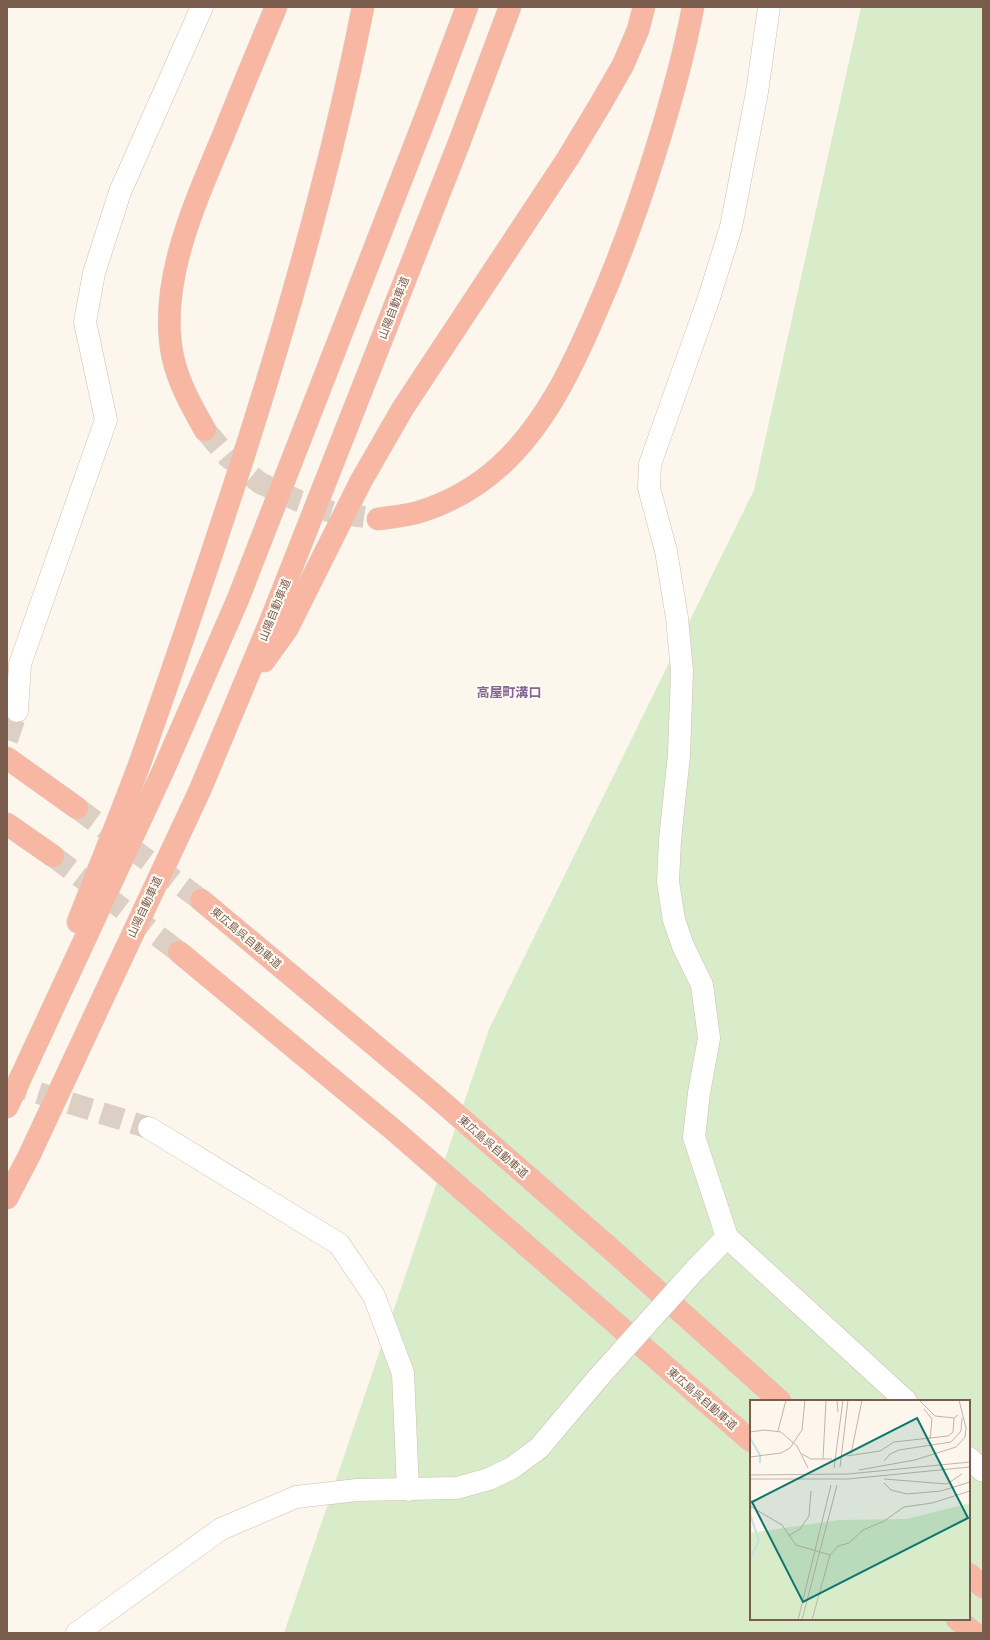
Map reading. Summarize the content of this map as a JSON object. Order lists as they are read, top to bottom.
{
  "streets": {
    "highway": ["山陽自動車道", "東広島呉自動車道"]
  },
  "districts": ["高屋町溝口"]
}
